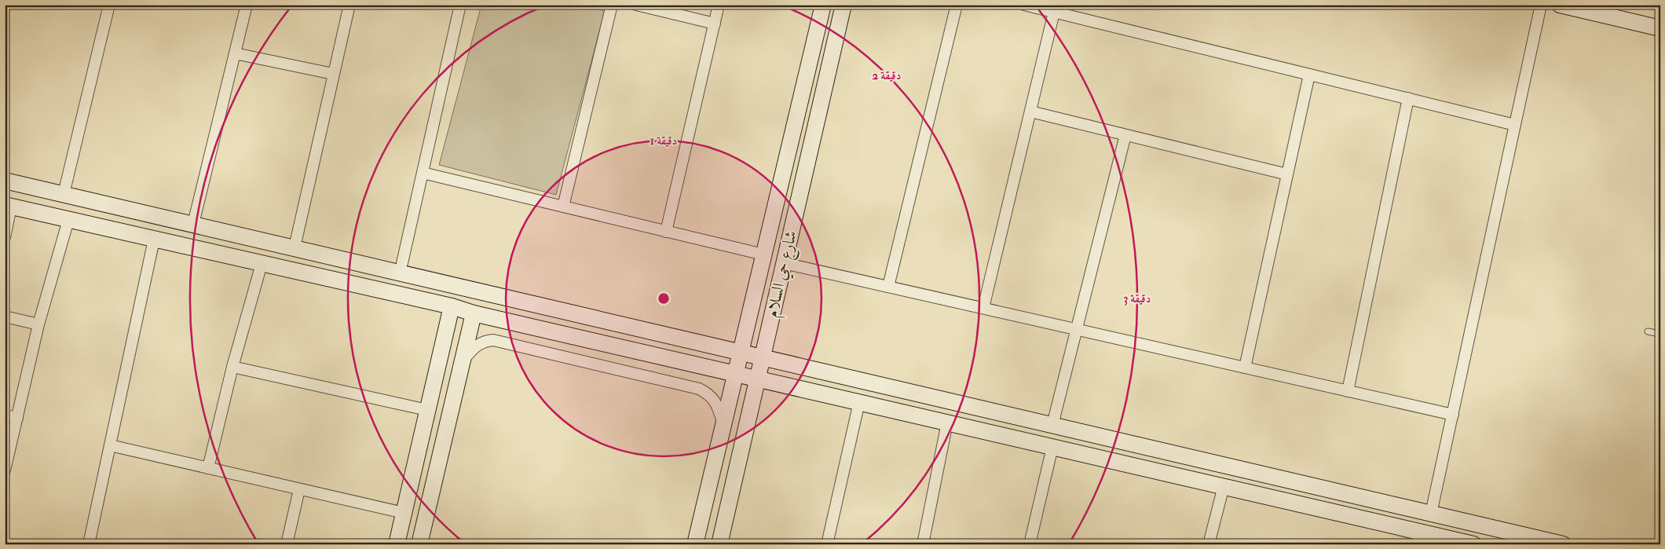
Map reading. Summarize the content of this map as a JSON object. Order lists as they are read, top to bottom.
{
  "streets": {
    "street": ["شارع حي السلام"]
  },
  "rings": ["2 دقيقة", "1 دقيقة", "3 دقيقة"]
}
